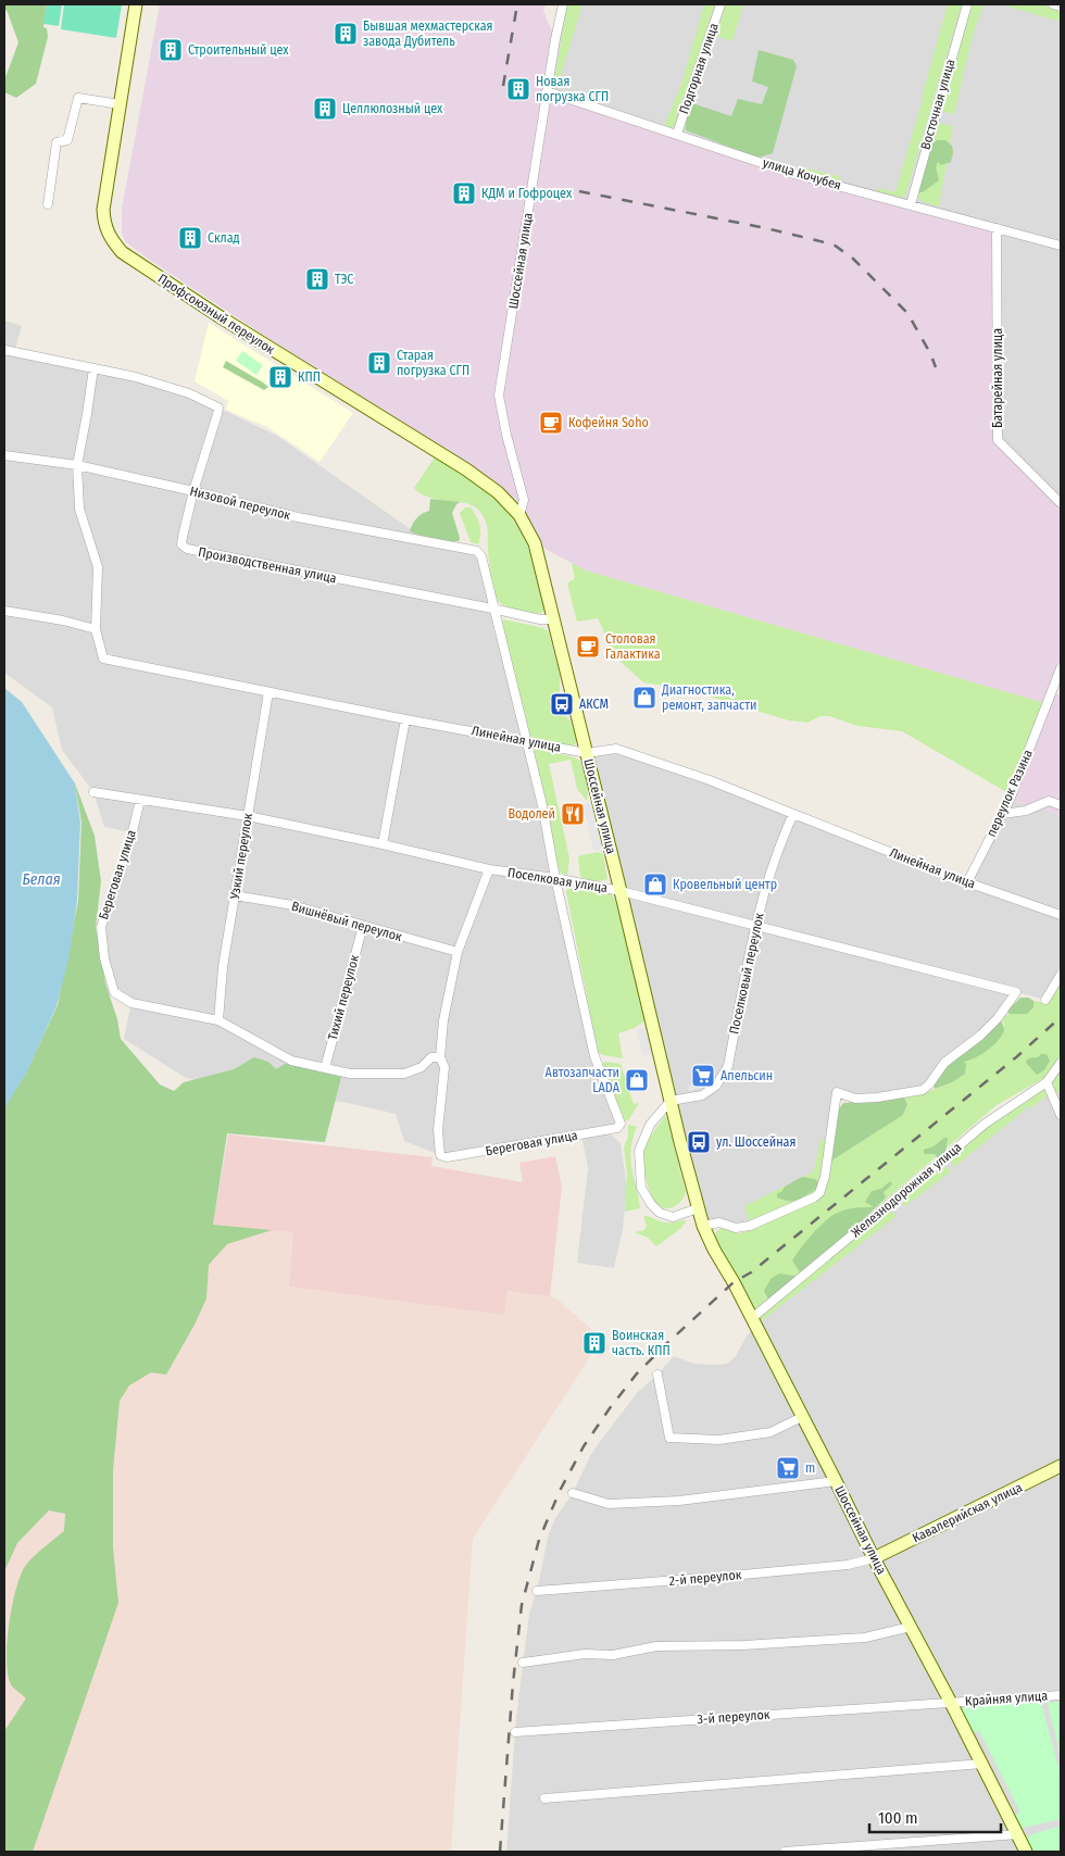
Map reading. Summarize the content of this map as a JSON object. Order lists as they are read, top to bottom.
{
  "streets": {
    "main road": ["Шоссейная улица", "Профсоюзный переулок", "Кавалерийская улица"],
    "street": [
      "Подгорная улица",
      "Восточная улица",
      "улица Кочубея",
      "Батарейная улица",
      "Низовой переулок",
      "Производственная улица",
      "Линейная улица",
      "переулок Разина",
      "Узкий переулок",
      "Береговая улица",
      "Поселковая улица",
      "Вишнёвый переулок",
      "Поселковый переулок",
      "Тихий переулок",
      "Железнодорожная улица",
      "2-й переулок",
      "Крайняя улица",
      "3-й переулок"
    ]
  },
  "crossings": [
    ["Подгорная улица", "улица Кочубея"],
    ["Восточная улица", "улица Кочубея"],
    ["улица Кочубея", "Шоссейная улица"],
    ["улица Кочубея", "Батарейная улица"],
    ["Шоссейная улица", "Профсоюзный переулок"],
    ["Шоссейная улица", "Производственная улица"],
    ["Шоссейная улица", "Линейная улица"],
    ["Шоссейная улица", "Поселковая улица"],
    ["Шоссейная улица", "Поселковый переулок"],
    ["Шоссейная улица", "Железнодорожная улица"],
    ["Шоссейная улица", "Кавалерийская улица"],
    ["Шоссейная улица", "2-й переулок"],
    ["Шоссейная улица", "Крайняя улица"],
    ["Шоссейная улица", "3-й переулок"],
    ["Низовой переулок", "Производственная улица"],
    ["Линейная улица", "переулок Разина"],
    ["Линейная улица", "Узкий переулок"],
    ["Линейная улица", "Поселковый переулок"],
    ["Узкий переулок", "Береговая улица"],
    ["Узкий переулок", "Поселковая улица"],
    ["Узкий переулок", "Вишнёвый переулок"],
    ["Береговая улица", "Поселковая улица"],
    ["Береговая улица", "Тихий переулок"],
    ["Поселковая улица", "Поселковый переулок"],
    ["Вишнёвый переулок", "Тихий переулок"],
    ["Кавалерийская улица", "2-й переулок"],
    ["Крайняя улица", "3-й переулок"]
  ],
  "water": ["Белая"],
  "places": {
    "building": [
      "Бывшая мехмастерская завода Дубитель",
      "Строительный цех",
      "Новая погрузка СГП",
      "Целлюлозный цех",
      "КДМ и Гофроцех",
      "Склад",
      "ТЭС",
      "Старая погрузка СГП",
      "КПП",
      "Воинская часть. КПП"
    ],
    "cafe": ["Кофейня Soho", "Столовая Галактика"],
    "shop": ["Диагностика, ремонт, запчасти", "Кровельный центр", "Автозапчасти LADA"],
    "bus stop": ["АКСМ", "ул. Шоссейная"],
    "restaurant": ["Водолей"],
    "supermarket": ["Апельсин", "m"]
  },
  "scale_bar": "100 m"
}
